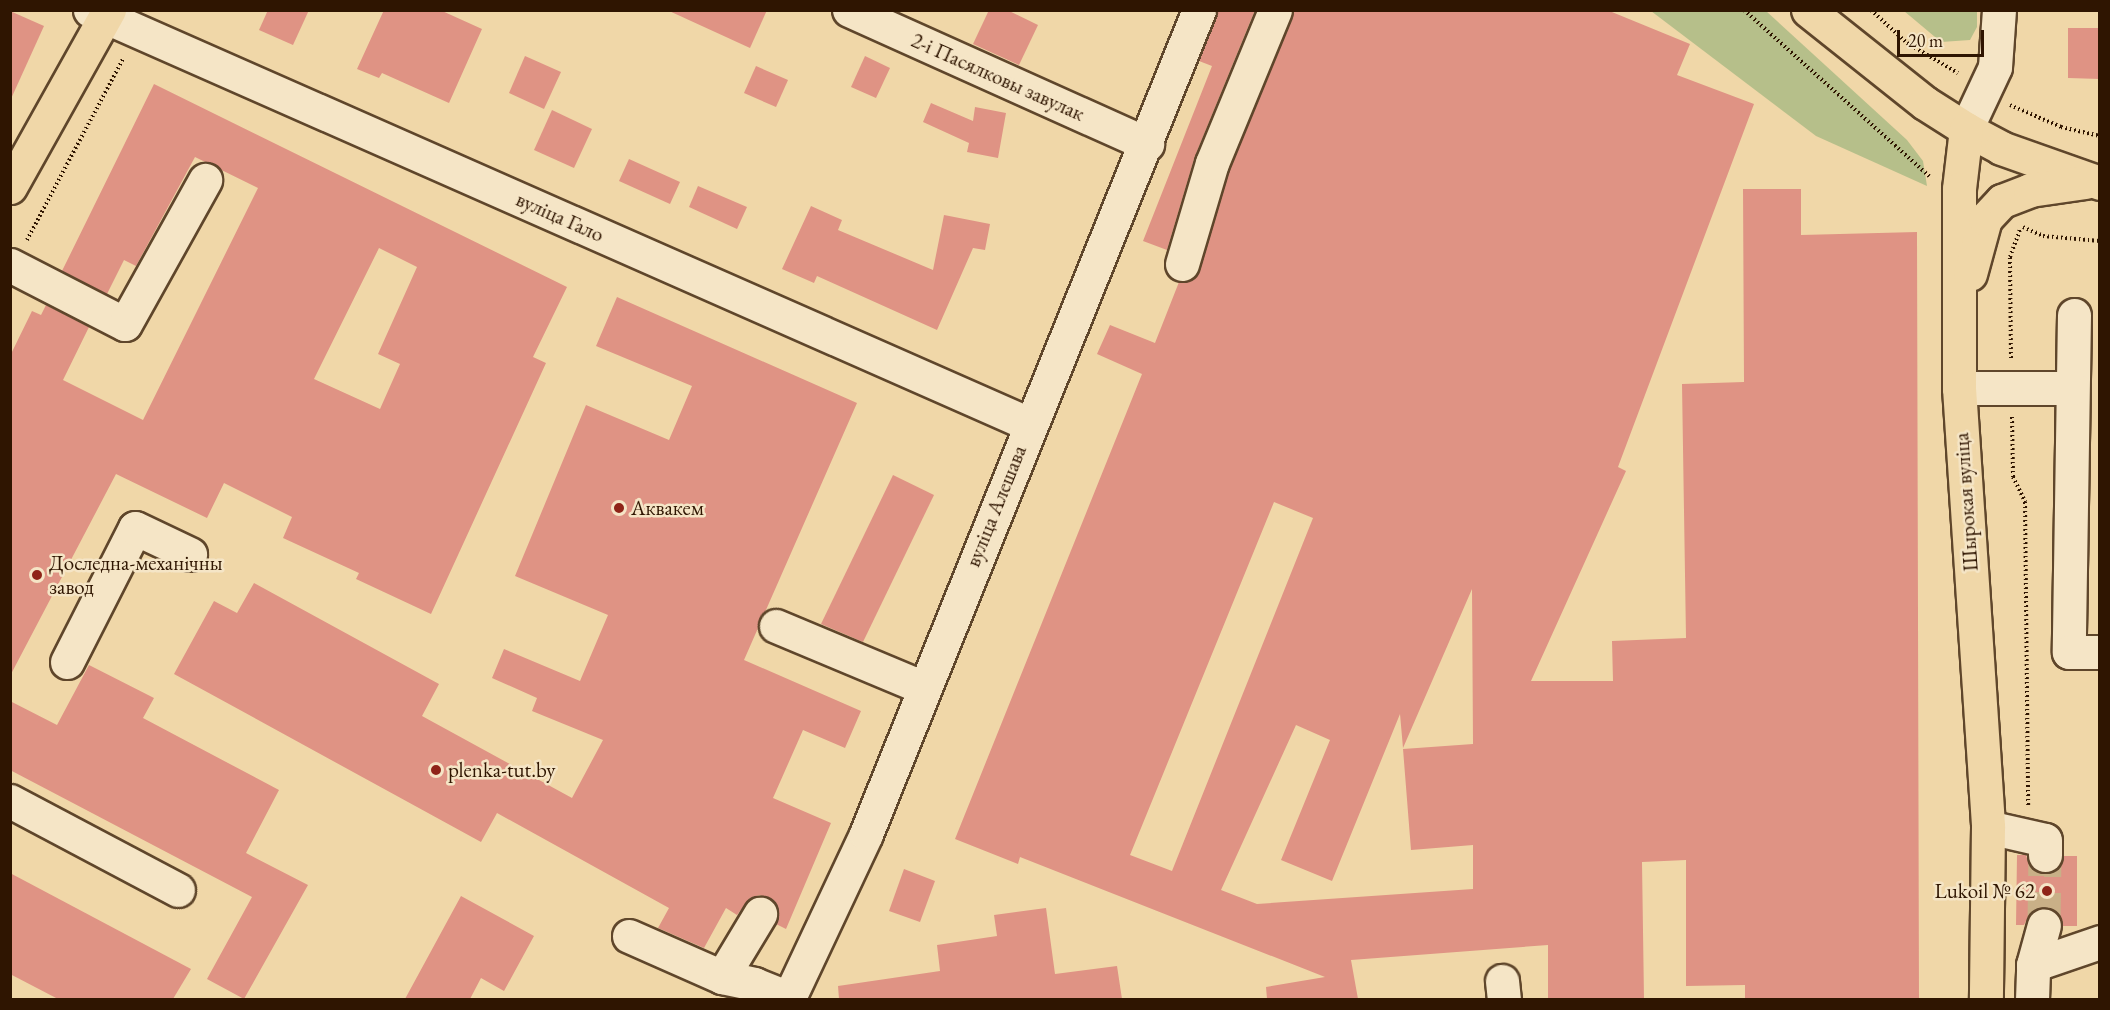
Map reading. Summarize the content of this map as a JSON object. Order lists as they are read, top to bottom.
{
  "streets": {
    "main road": ["Шырокая вуліца"],
    "street": ["2-і Пасялковы завулак", "вуліца Гало", "вуліца Алешава"]
  },
  "crossings": [
    ["2-і Пасялковы завулак", "вуліца Алешава"],
    ["вуліца Гало", "вуліца Алешава"]
  ],
  "places": [
    "Аквакем",
    "Доследна-механічны завод",
    "plenka-tut.by",
    "Lukoil № 62"
  ],
  "scale_bar": "20 m"
}
